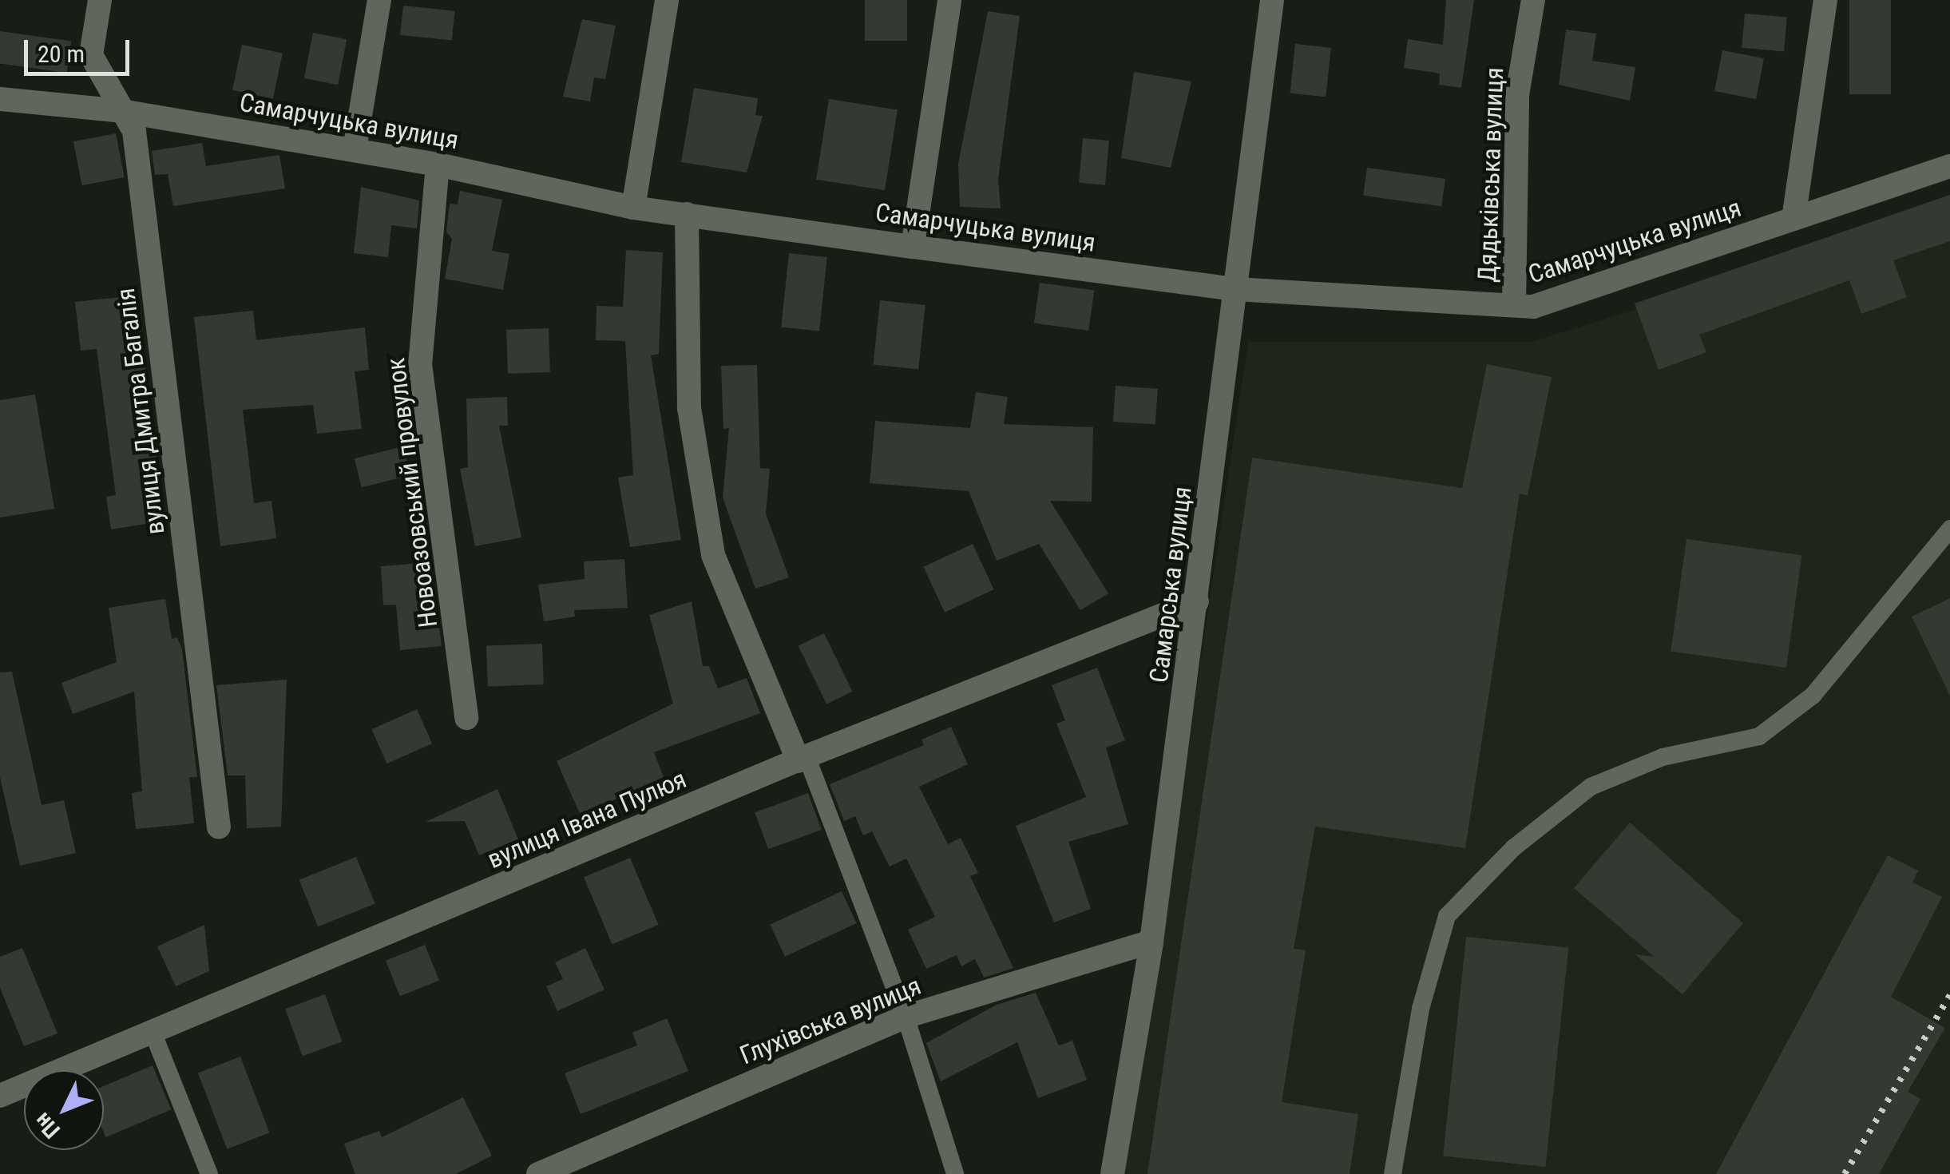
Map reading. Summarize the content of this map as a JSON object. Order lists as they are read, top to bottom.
{
  "streets": {
    "street": [
      "Самарчуцька вулиця",
      "Дядьківська вулиця",
      "вулиця Дмитра Багалія",
      "Новоазовський провулок",
      "Самарська вулиця",
      "вулиця Івана Пулюя",
      "Глухівська вулиця"
    ]
  },
  "crossings": [
    ["Самарчуцька вулиця", "Дядьківська вулиця"],
    ["Самарчуцька вулиця", "вулиця Дмитра Багалія"],
    ["Самарчуцька вулиця", "Новоазовський провулок"],
    ["Самарчуцька вулиця", "Самарська вулиця"],
    ["Самарська вулиця", "вулиця Івана Пулюя"],
    ["Самарська вулиця", "Глухівська вулиця"]
  ],
  "scale_bar": "20 m",
  "north": "bottom left"
}
